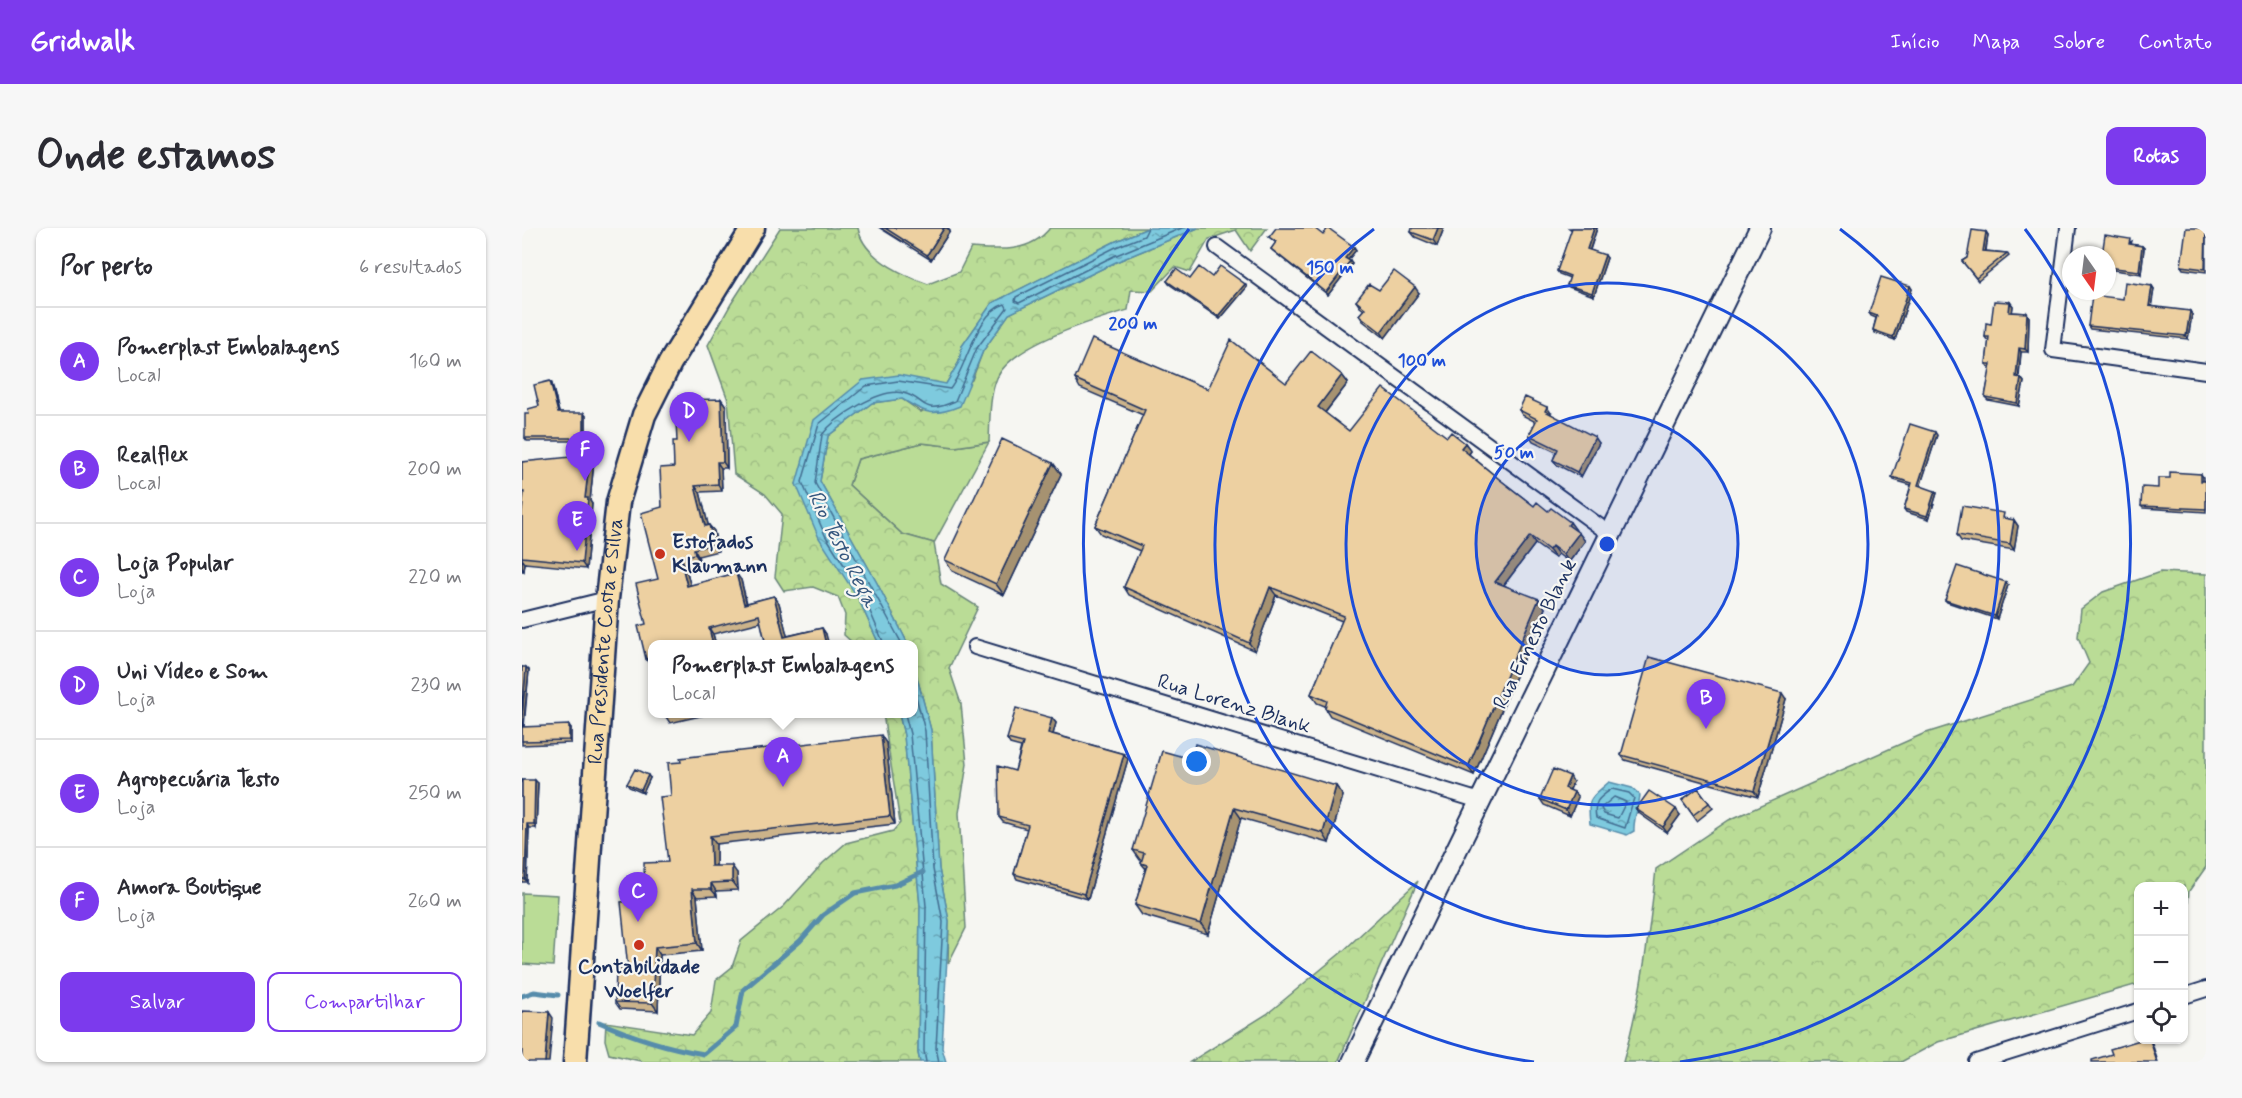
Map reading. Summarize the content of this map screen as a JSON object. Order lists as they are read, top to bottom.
{
  "streets": {
    "main road": ["Rua Presidente Costa e Silva"],
    "street": ["Rua Ernesto Blank", "Rua Lorenz Blank"]
  },
  "crossings": [
    ["Rua Ernesto Blank", "Rua Lorenz Blank"]
  ],
  "water": ["Rio Testo Rega"],
  "places": ["Estofados Klaumann", "Contabilidade Woelfer"],
  "north": "bottom",
  "page": {
    "header": "Gridwalk",
    "nav": [
      "Início",
      "Mapa",
      "Sobre",
      "Contato"
    ],
    "buttons": [
      "Rotas",
      ["Salvar", "Compartilhar"]
    ],
    "title": "Onde estamos",
    "heading": ["Por perto", "6 resultados"],
    "list": [
      {
        "mark": "A",
        "name": "Pomerplast Embalagens",
        "note": "Local",
        "value": "160 m"
      },
      {
        "mark": "B",
        "name": "Realflex",
        "note": "Local",
        "value": "200 m"
      },
      {
        "mark": "C",
        "name": "Loja Popular",
        "note": "Loja",
        "value": "220 m"
      },
      {
        "mark": "D",
        "name": "Uni Vídeo e Som",
        "note": "Loja",
        "value": "230 m"
      },
      {
        "mark": "E",
        "name": "Agropecuária Testo",
        "note": "Loja",
        "value": "250 m"
      },
      {
        "mark": "F",
        "name": "Amora Boutique",
        "note": "Loja",
        "value": "260 m"
      }
    ],
    "pins": [
      "D",
      "F",
      "E",
      "B",
      "A",
      "C"
    ],
    "popup": ["Pomerplast Embalagens", "Local"],
    "map_buttons": ["+", "−"]
  },
  "rings": [
    "150 m",
    "200 m",
    "100 m",
    "50 m"
  ]
}
